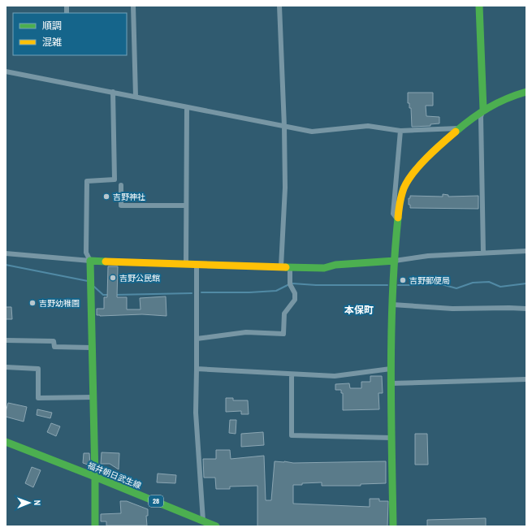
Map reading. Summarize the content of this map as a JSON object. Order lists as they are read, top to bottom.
{
  "streets": {
    "street": ["福井朝日武生線", "28"]
  },
  "districts": ["本保町"],
  "places": [
    "吉野神社",
    "吉野公民館",
    "吉野郵便局",
    "吉野幼稚園"
  ],
  "legend": ["順調", "混雑"],
  "north": "right"
}
